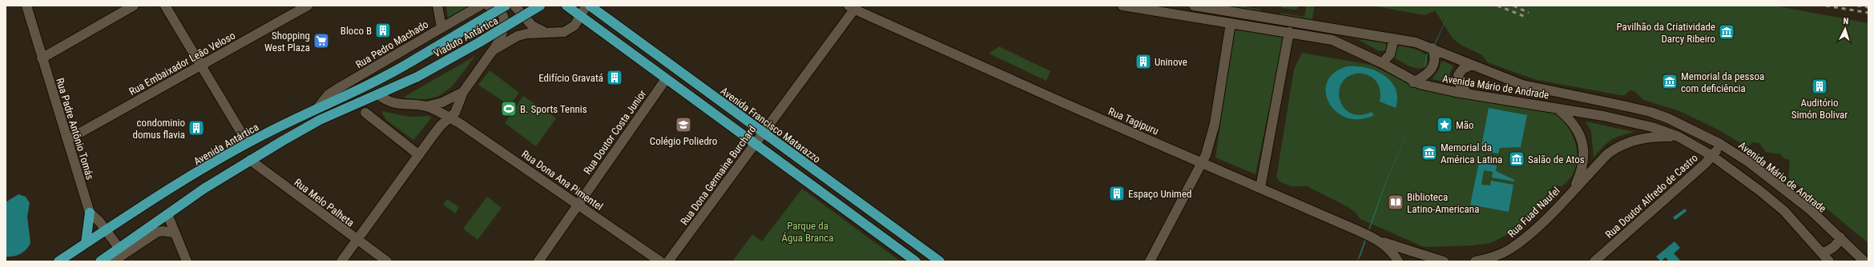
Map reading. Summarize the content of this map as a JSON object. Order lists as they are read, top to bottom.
{
  "streets": {
    "main road": ["Viaduto Antártica", "Avenida Francisco Matarazzo", "Avenida Antártica"],
    "street": [
      "Rua Pedro Machado",
      "Rua Embaixador Leão Veloso",
      "Avenida Mário de Andrade",
      "Rua Tagipuru",
      "Rua Padre Antônio Tomás",
      "Rua Doutor Costa Junior",
      "Rua Dona Germaine Burchard",
      "Rua Dona Ana Pimentel",
      "Rua Doutor Alfredo de Castro",
      "Rua Melo Palheta",
      "Rua Fuad Naufel"
    ]
  },
  "crossings": [
    ["Viaduto Antártica", "Avenida Antártica"],
    ["Rua Pedro Machado", "Avenida Antártica"],
    ["Rua Embaixador Leão Veloso", "Rua Padre Antônio Tomás"],
    ["Avenida Mário de Andrade", "Rua Doutor Alfredo de Castro"],
    ["Avenida Mário de Andrade", "Rua Fuad Naufel"],
    ["Rua Tagipuru", "Rua Dona Germaine Burchard"],
    ["Avenida Francisco Matarazzo", "Rua Dona Germaine Burchard"],
    ["Rua Padre Antônio Tomás", "Avenida Antártica"],
    ["Rua Doutor Costa Junior", "Rua Dona Ana Pimentel"]
  ],
  "parks": ["Parque da Água Branca"],
  "places": {
    "building": [
      "Bloco B",
      "Uninove",
      "Edifício Gravatá",
      "Auditório Simón Bolivar",
      "condominio domus flavia",
      "Espaço Unimed"
    ],
    "museum": [
      "Pavilhão da Criatividade Darcy Ribeiro",
      "Memorial da pessoa com deficiência",
      "Memorial da América Latina",
      "Salão de Atos"
    ],
    "supermarket": ["Shopping West Plaza"],
    "sports": ["B. Sports Tennis"],
    "school or university": ["Colégio Poliedro"],
    "place": ["Mão"],
    "library": ["Biblioteca Latino-Americana"]
  },
  "north": "top"
}
